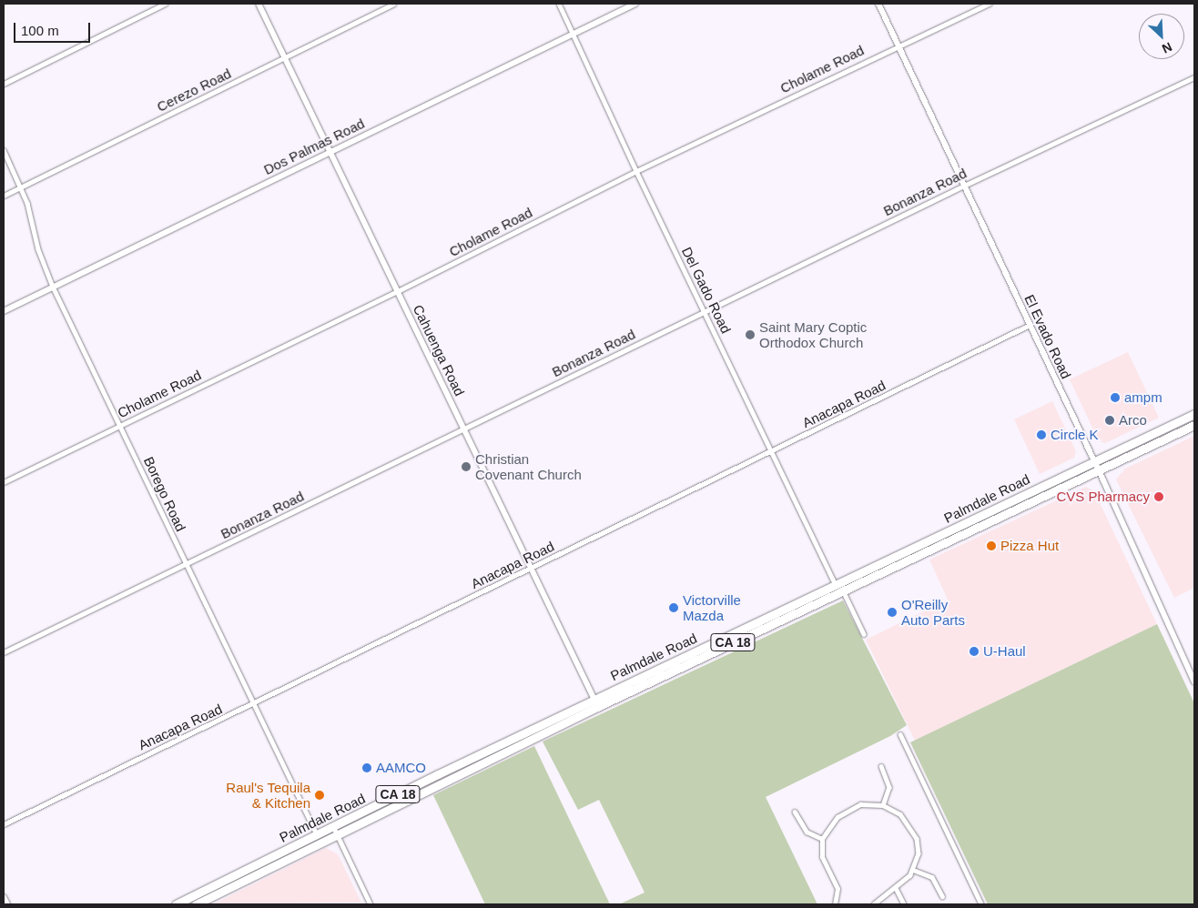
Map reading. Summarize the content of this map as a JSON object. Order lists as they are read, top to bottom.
{
  "streets": {
    "highway": ["Palmdale Road", "CA 18"],
    "street": [
      "Cholame Road",
      "Cerezo Road",
      "Dos Palmas Road",
      "Bonanza Road",
      "Del Gado Road",
      "El Evado Road",
      "Cahuenga Road",
      "Anacapa Road",
      "Borego Road"
    ]
  },
  "crossings": [
    ["Cholame Road", "Del Gado Road"],
    ["Cholame Road", "El Evado Road"],
    ["Cholame Road", "Cahuenga Road"],
    ["Cholame Road", "Borego Road"],
    ["Cerezo Road", "Cahuenga Road"],
    ["Cerezo Road", "Borego Road"],
    ["Dos Palmas Road", "Del Gado Road"],
    ["Dos Palmas Road", "Cahuenga Road"],
    ["Dos Palmas Road", "Borego Road"],
    ["Bonanza Road", "Del Gado Road"],
    ["Bonanza Road", "El Evado Road"],
    ["Bonanza Road", "Cahuenga Road"],
    ["Bonanza Road", "Borego Road"],
    ["Del Gado Road", "Anacapa Road"],
    ["Del Gado Road", "Palmdale Road"],
    ["El Evado Road", "Anacapa Road"],
    ["El Evado Road", "Palmdale Road"],
    ["Cahuenga Road", "Anacapa Road"],
    ["Cahuenga Road", "Palmdale Road"],
    ["Anacapa Road", "Borego Road"],
    ["Borego Road", "Palmdale Road"]
  ],
  "places": [
    "Saint Mary Coptic Orthodox Church",
    "ampm",
    "Arco",
    "Circle K",
    "Christian Covenant Church",
    "CVS Pharmacy",
    "Pizza Hut",
    "Victorville Mazda",
    "O'Reilly Auto Parts",
    "U-Haul",
    "AAMCO",
    "Raul's Tequila & Kitchen"
  ],
  "scale_bar": "100 m",
  "north": "bottom right"
}
